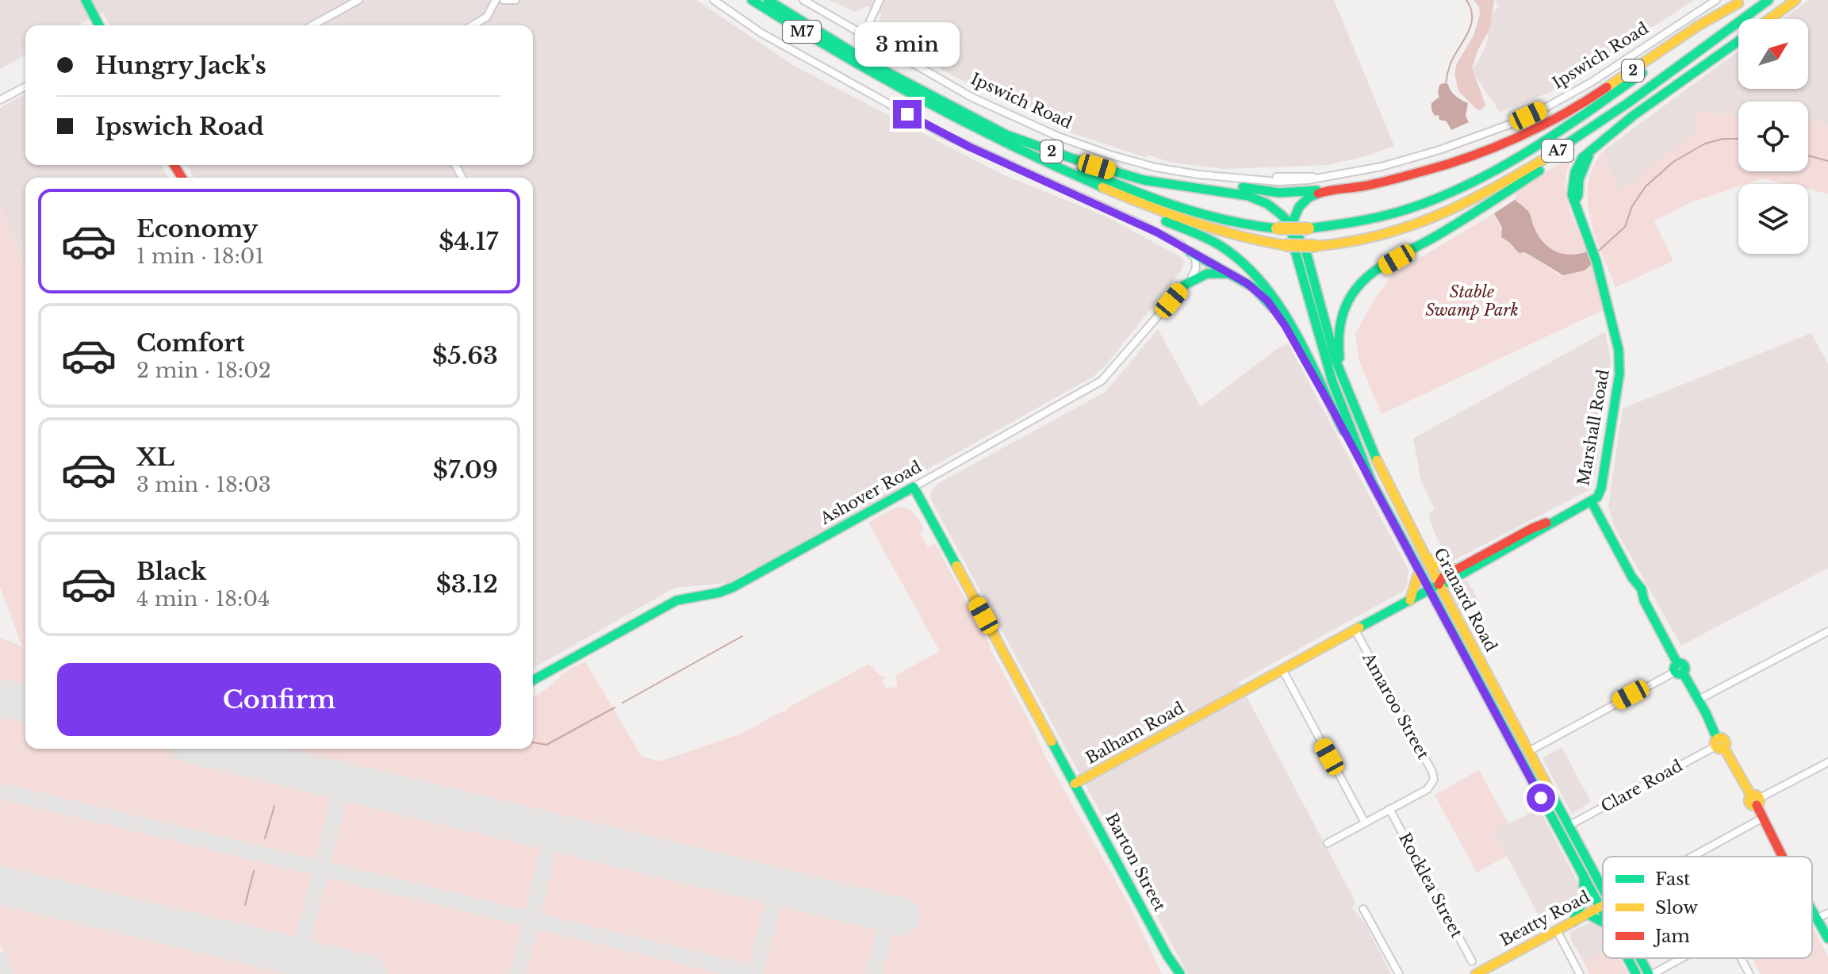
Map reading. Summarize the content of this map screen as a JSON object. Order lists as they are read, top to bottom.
{
  "streets": {
    "main road": [
      "M7",
      "2",
      "A7",
      "Marshall Road",
      "Ashover Road",
      "Granard Road",
      "Balham Road",
      "Barton Street",
      "Beatty Road"
    ],
    "street": [
      "Ipswich Road",
      "Amaroo Street",
      "Clare Road",
      "Rocklea Street"
    ]
  },
  "crossings": [
    ["M7", "A7"],
    ["M7", "Granard Road"],
    ["2", "A7"],
    ["2", "Granard Road"],
    ["Marshall Road", "Balham Road"],
    ["Marshall Road", "Clare Road"],
    ["Marshall Road", "Beatty Road"],
    ["Ashover Road", "Balham Road"],
    ["Granard Road", "Balham Road"],
    ["Granard Road", "Clare Road"],
    ["Amaroo Street", "Balham Road"],
    ["Amaroo Street", "Rocklea Street"],
    ["Balham Road", "Barton Street"]
  ],
  "parks": ["Stable Swamp Park"],
  "legend": ["Fast", "Slow", "Jam"],
  "north": "top right",
  "page": {
    "bubble": "3 min",
    "banner": ["Hungry Jack's", "Ipswich Road"],
    "list": [
      {
        "name": "Economy",
        "note": "1 min · 18:01",
        "value": "$4.17"
      },
      {
        "name": "Comfort",
        "note": "2 min · 18:02",
        "value": "$5.63"
      },
      {
        "name": "XL",
        "note": "3 min · 18:03",
        "value": "$7.09"
      },
      {
        "name": "Black",
        "note": "4 min · 18:04",
        "value": "$3.12"
      }
    ],
    "buttons": "Confirm"
  }
}
